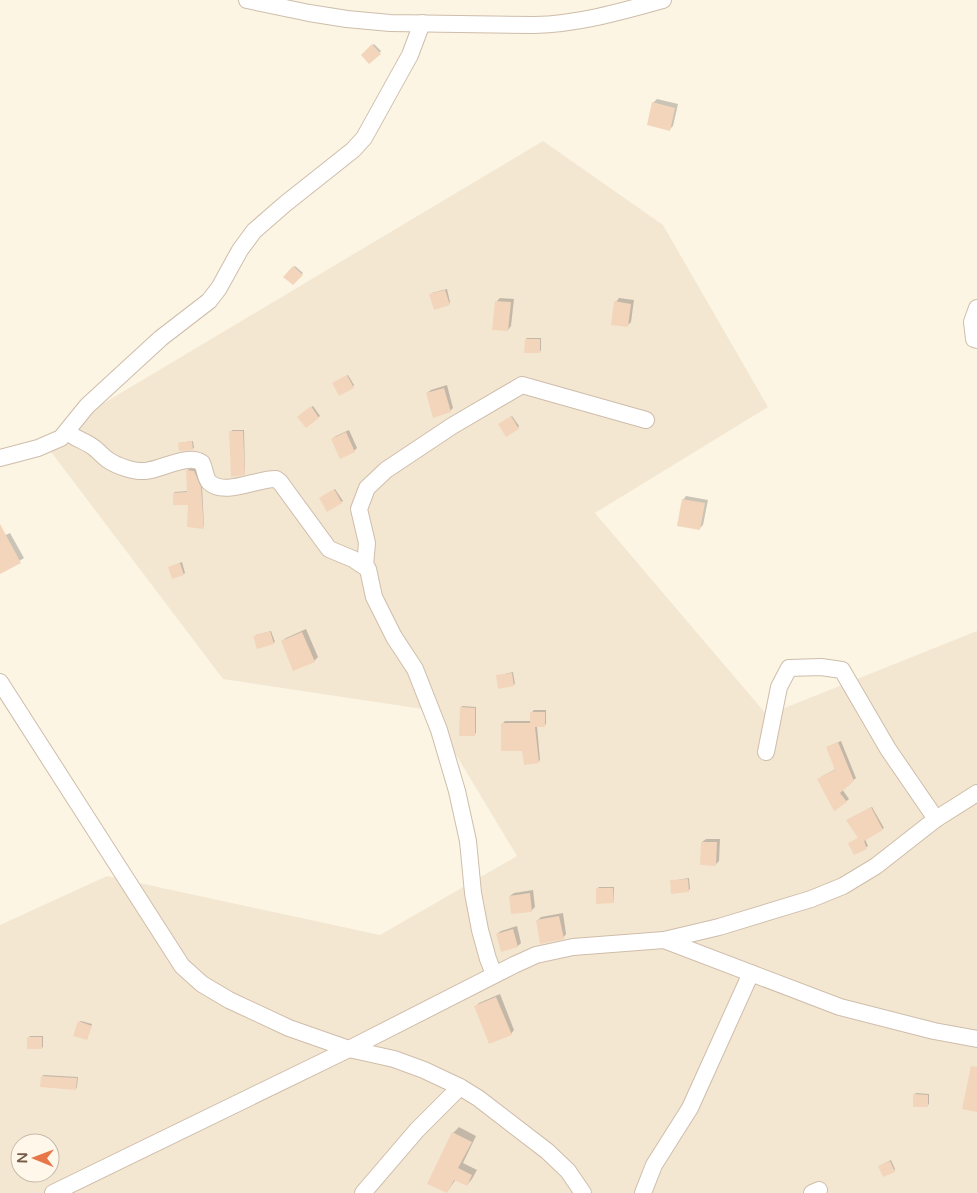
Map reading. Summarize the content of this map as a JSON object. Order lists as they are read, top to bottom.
{
  "north": "left"
}
